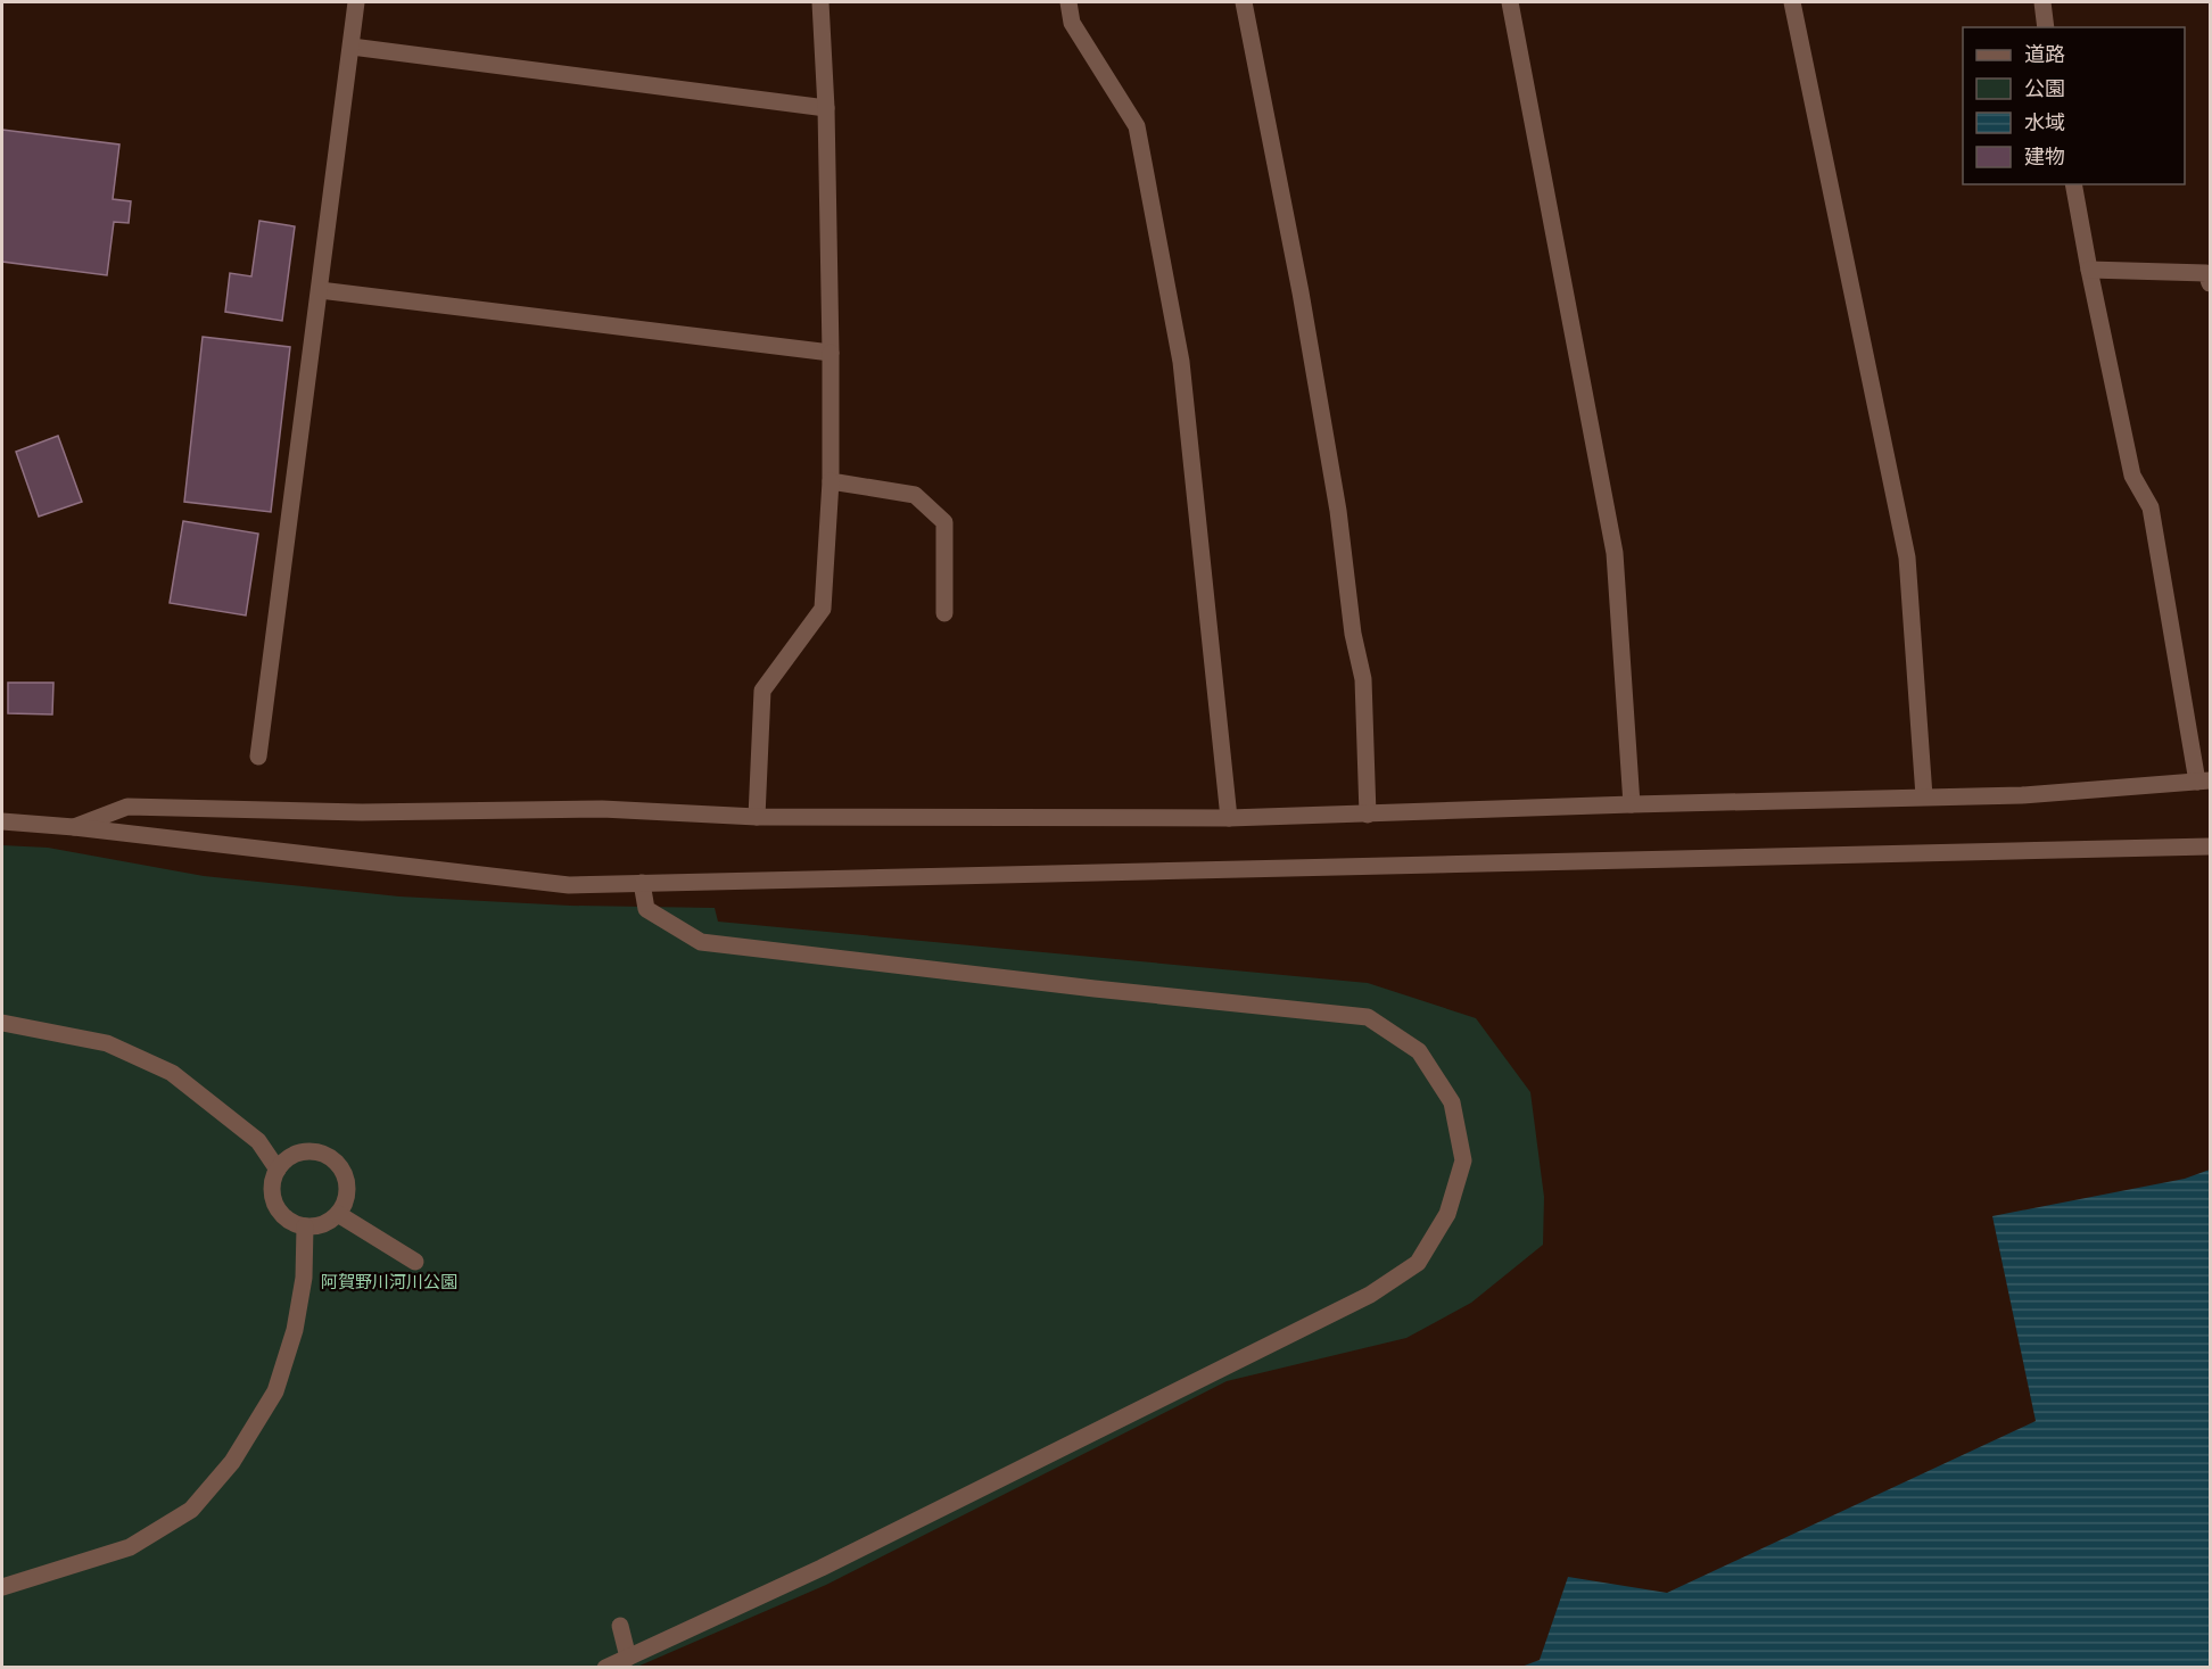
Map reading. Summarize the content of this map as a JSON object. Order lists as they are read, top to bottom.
{
  "parks": ["阿賀野川河川公園"],
  "legend": [
    "道路",
    "公園",
    "水域",
    "建物"
  ]
}
